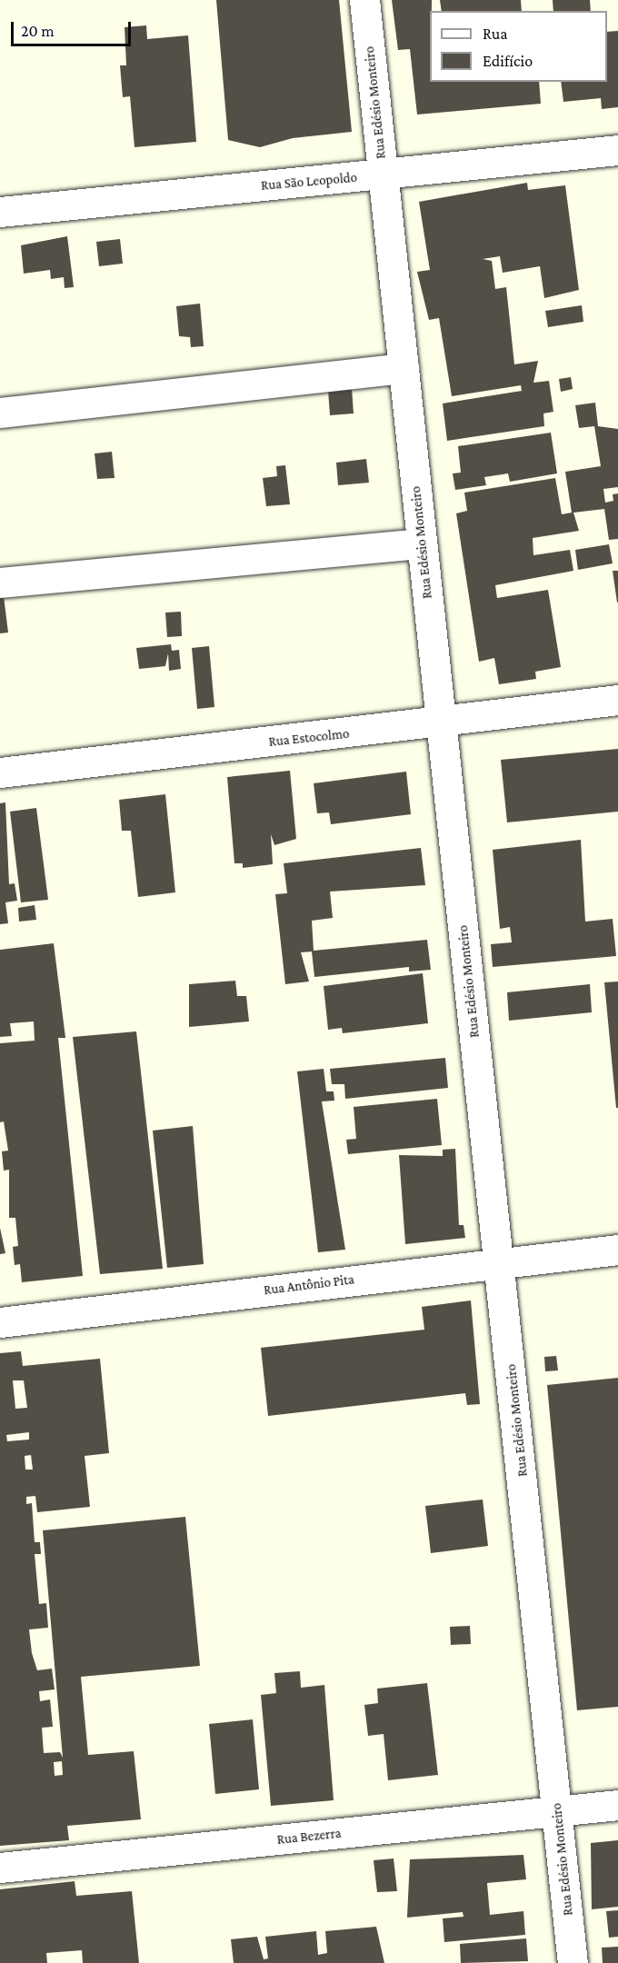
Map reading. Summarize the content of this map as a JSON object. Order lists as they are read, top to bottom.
{
  "streets": {
    "street": [
      "Rua Edésio Monteiro",
      "Rua São Leopoldo",
      "Rua Estocolmo",
      "Rua Antônio Pita",
      "Rua Bezerra"
    ]
  },
  "crossings": [
    ["Rua Edésio Monteiro", "Rua São Leopoldo"],
    ["Rua Edésio Monteiro", "Rua Estocolmo"],
    ["Rua Edésio Monteiro", "Rua Antônio Pita"],
    ["Rua Edésio Monteiro", "Rua Bezerra"]
  ],
  "legend": ["Rua", "Edifício"],
  "scale_bar": "20 m"
}
